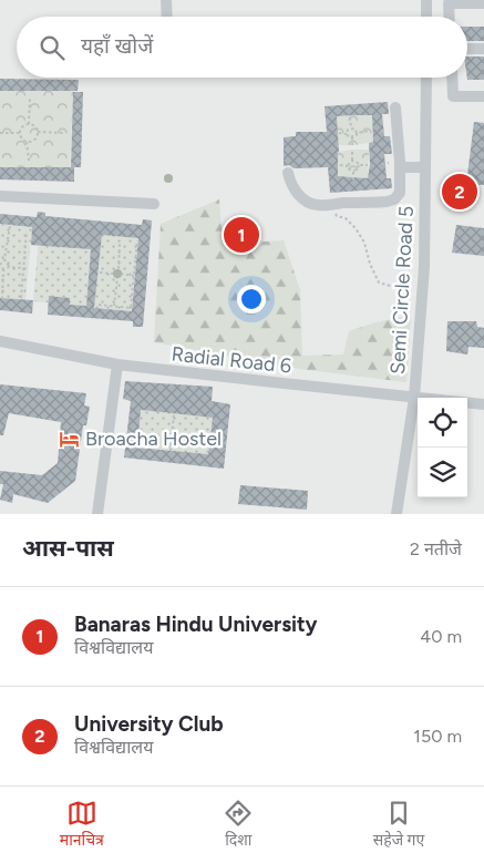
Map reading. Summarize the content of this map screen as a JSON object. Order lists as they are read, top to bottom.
{
  "streets": {
    "street": ["Semi Circle Road 5", "Radial Road 6"]
  },
  "crossings": [
    ["Semi Circle Road 5", "Radial Road 6"]
  ],
  "places": {
    "hotel": ["Broacha Hostel"]
  },
  "page": {
    "search": "यहाँ खोजें",
    "pins": ["2", "1"],
    "heading": ["आस-पास", "2 नतीजे"],
    "list": [
      {
        "mark": "1",
        "name": "Banaras Hindu University",
        "note": "विश्वविद्यालय",
        "value": "40 m"
      },
      {
        "mark": "2",
        "name": "University Club",
        "note": "विश्वविद्यालय",
        "value": "150 m"
      }
    ],
    "nav": ["मानचित्र", "दिशा", "सहेजे गए"]
  }
}
